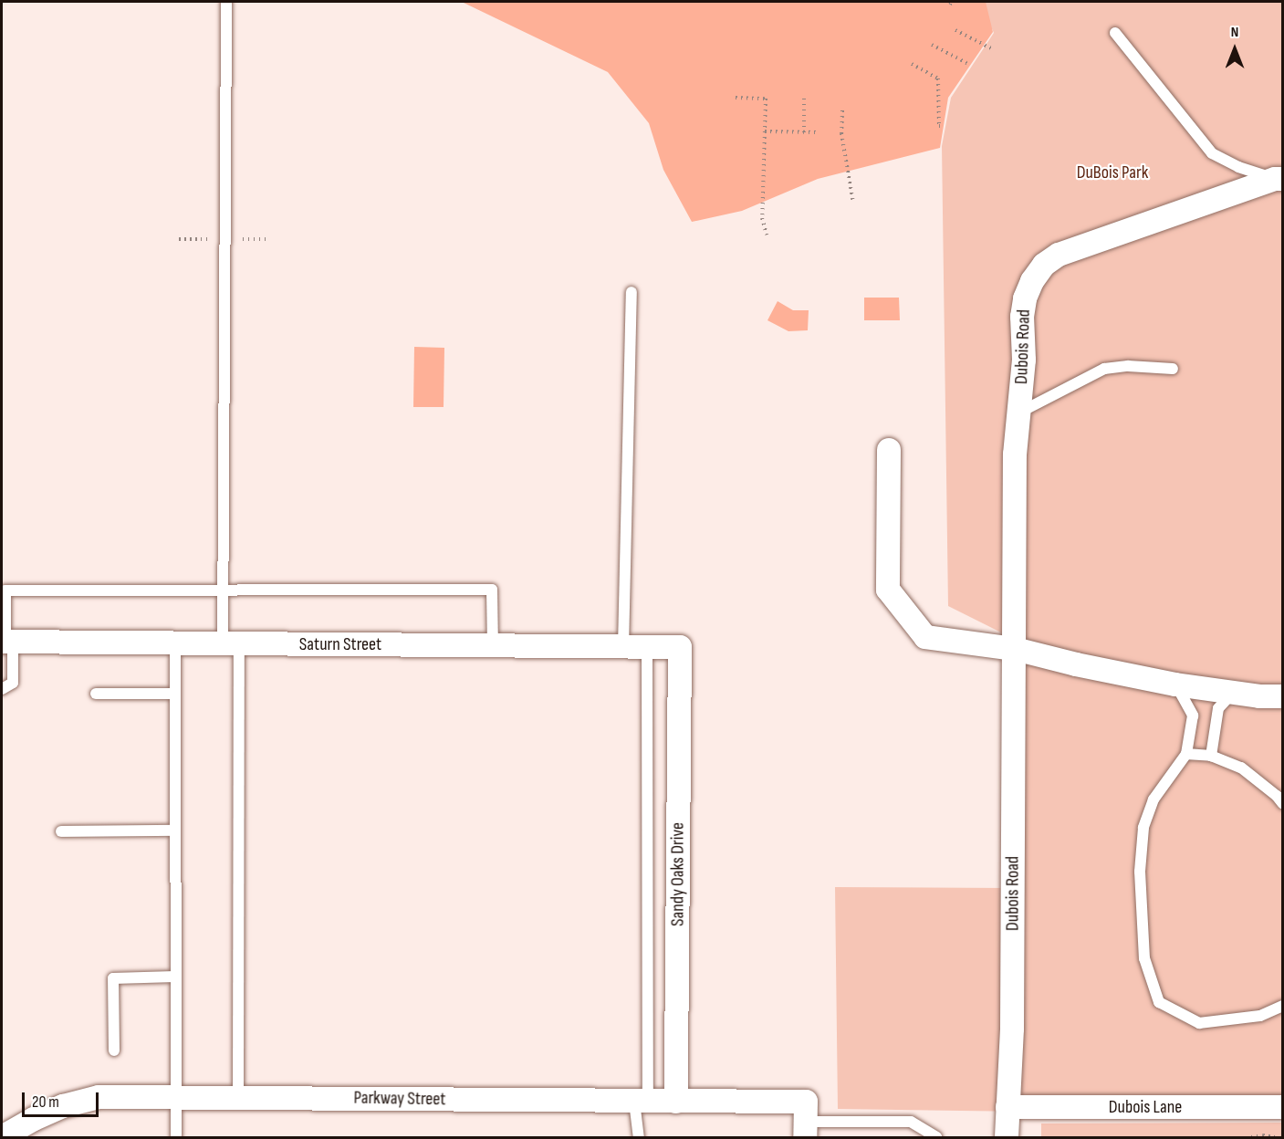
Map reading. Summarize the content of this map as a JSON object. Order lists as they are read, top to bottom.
{
  "streets": {
    "street": [
      "Dubois Road",
      "Saturn Street",
      "Sandy Oaks Drive",
      "Parkway Street",
      "Dubois Lane"
    ]
  },
  "crossings": [
    ["Dubois Road", "Dubois Lane"],
    ["Saturn Street", "Sandy Oaks Drive"],
    ["Sandy Oaks Drive", "Parkway Street"]
  ],
  "parks": ["DuBois Park"],
  "scale_bar": "20 m",
  "north": "top"
}
